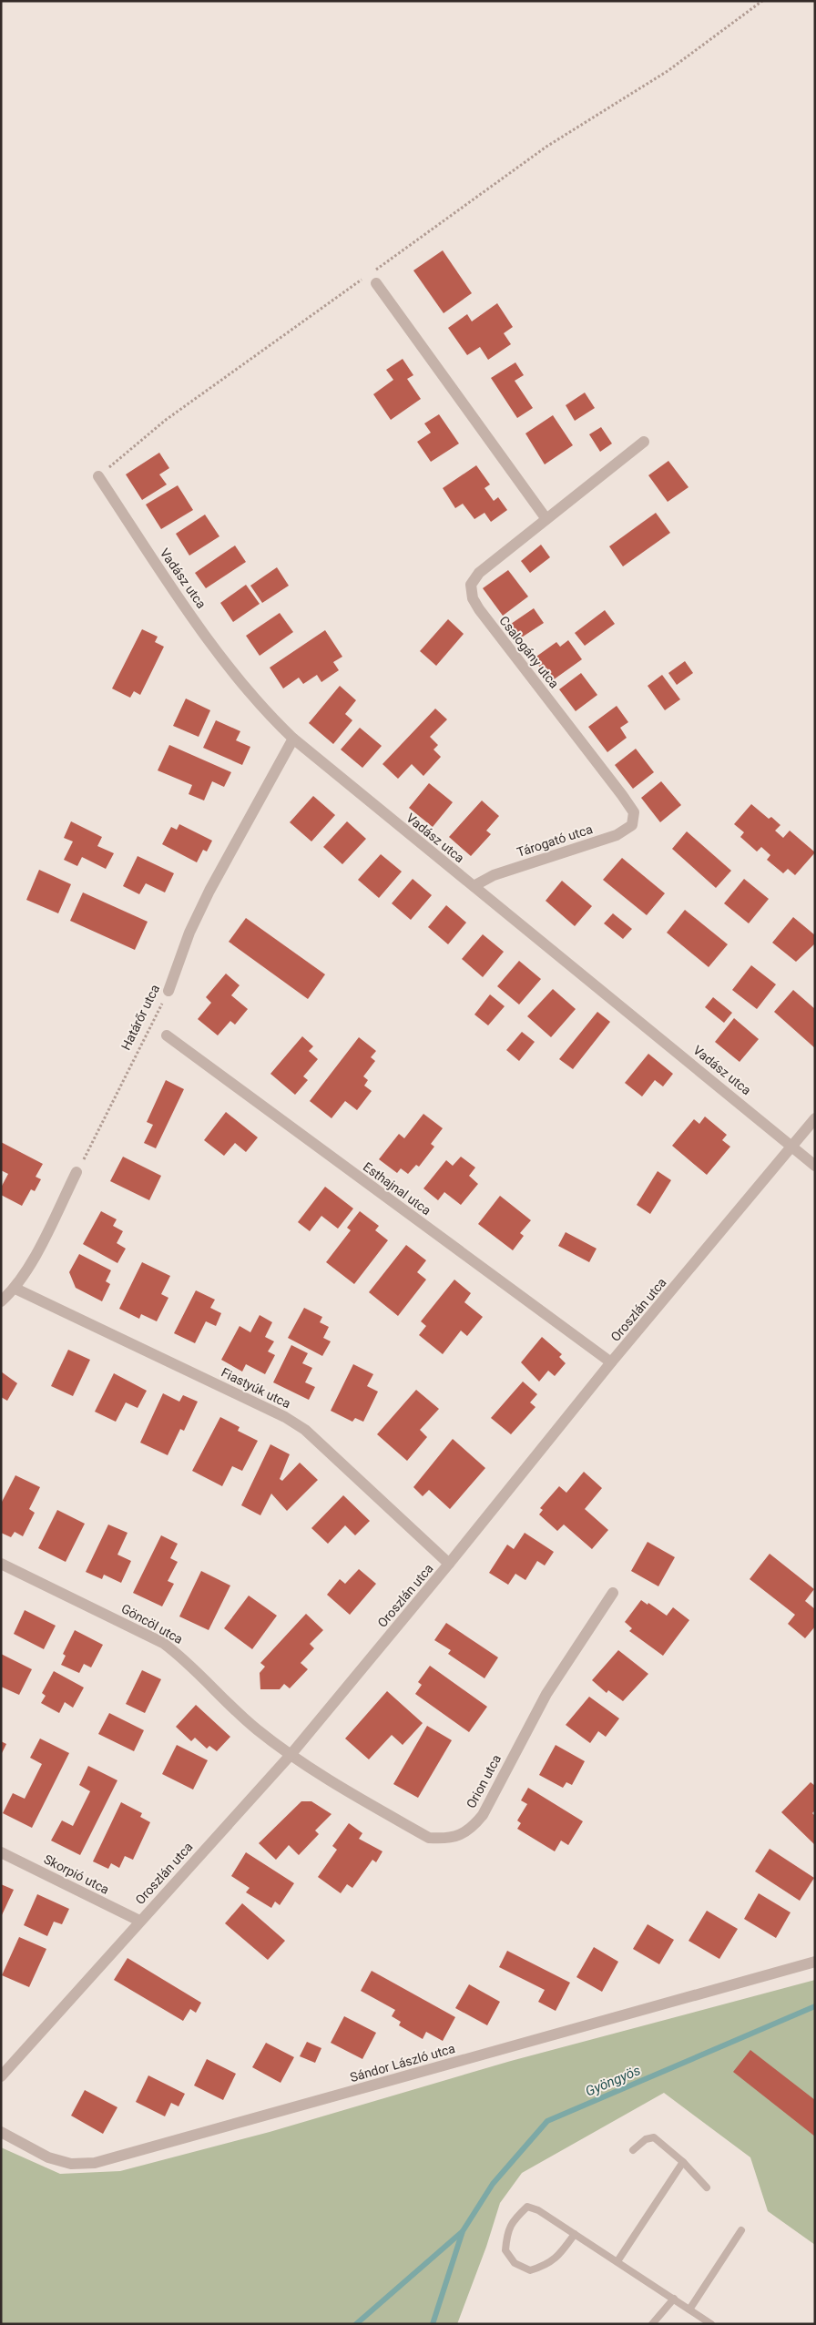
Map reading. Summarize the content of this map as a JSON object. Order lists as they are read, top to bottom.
{
  "streets": {
    "street": [
      "Vadász utca",
      "Csalogány utca",
      "Tárogató utca",
      "Határőr utca",
      "Esthajnal utca",
      "Oroszlán utca",
      "Fiastyúk utca",
      "Göncöl utca",
      "Orion utca",
      "Skorpió utca",
      "Sándor László utca"
    ]
  },
  "crossings": [
    ["Vadász utca", "Tárogató utca"],
    ["Vadász utca", "Határőr utca"],
    ["Vadász utca", "Oroszlán utca"],
    ["Csalogány utca", "Tárogató utca"],
    ["Esthajnal utca", "Oroszlán utca"],
    ["Oroszlán utca", "Fiastyúk utca"],
    ["Oroszlán utca", "Göncöl utca"],
    ["Oroszlán utca", "Orion utca"],
    ["Oroszlán utca", "Skorpió utca"],
    ["Göncöl utca", "Orion utca"]
  ],
  "water": ["Gyöngyös"]
}
